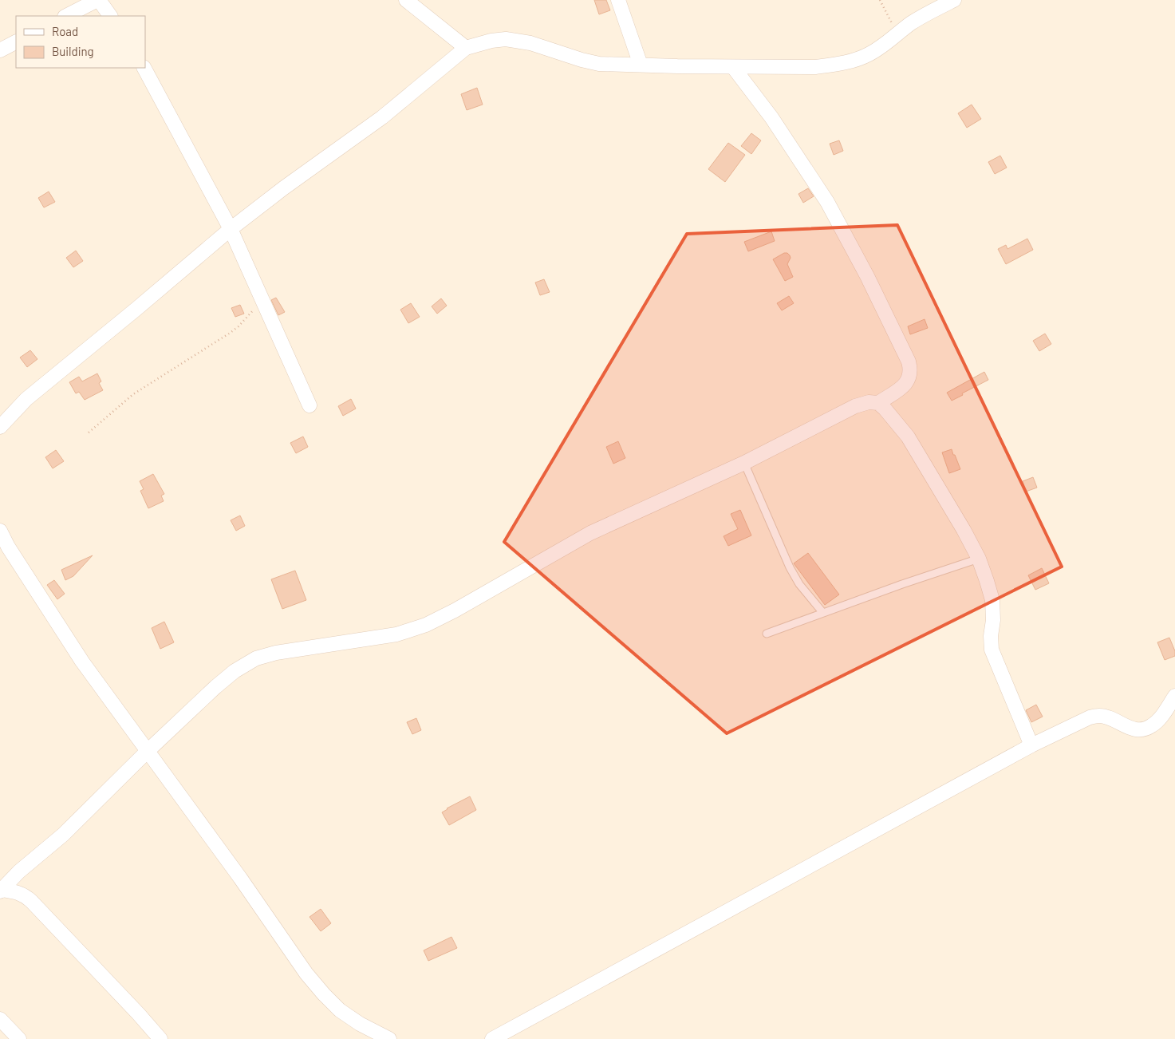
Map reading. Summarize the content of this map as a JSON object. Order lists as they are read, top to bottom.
{
  "legend": ["Road", "Building"]
}
